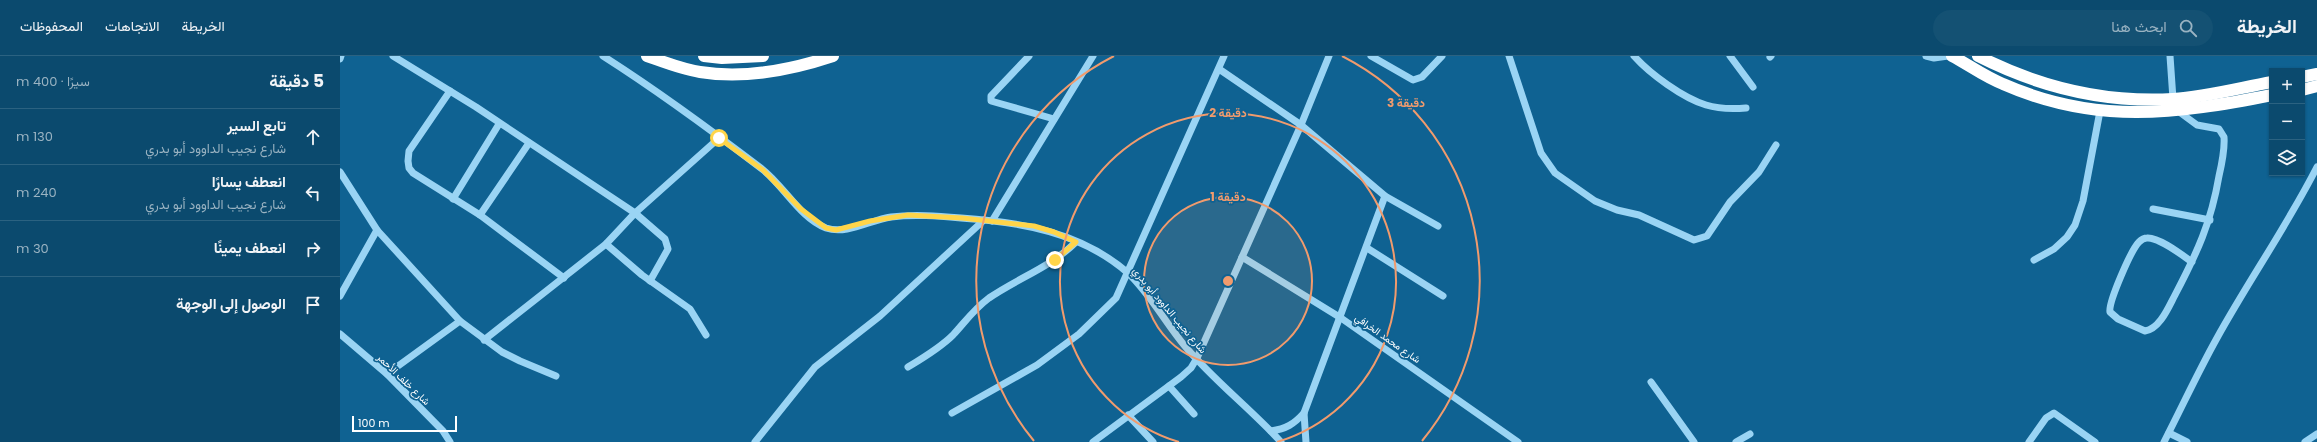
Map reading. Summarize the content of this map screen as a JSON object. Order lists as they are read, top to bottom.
{
  "streets": {
    "street": ["شارع نجيب الداوود أبو بدري", "شارع محمد الخرافي", "شارع خلف الأحمر"]
  },
  "scale_bar": "100 m",
  "page": {
    "header": "الخريطة",
    "search": "ابحث هنا",
    "nav": ["الخريطة", "الاتجاهات", "المحفوظات"],
    "heading": ["5 دقيقة", "سيرًا · 400 m"],
    "map_buttons": ["+", "−"],
    "list": [
      ["تابع السير", "شارع نجيب الداوود أبو بدري", "130 m"],
      ["انعطف يسارًا", "شارع نجيب الداوود أبو بدري", "240 m"],
      ["انعطف يمينًا", "30 m"],
      "الوصول إلى الوجهة"
    ],
    "scale": "100 m"
  },
  "rings": ["3 دقيقة", "2 دقيقة", "1 دقيقة"]
}
